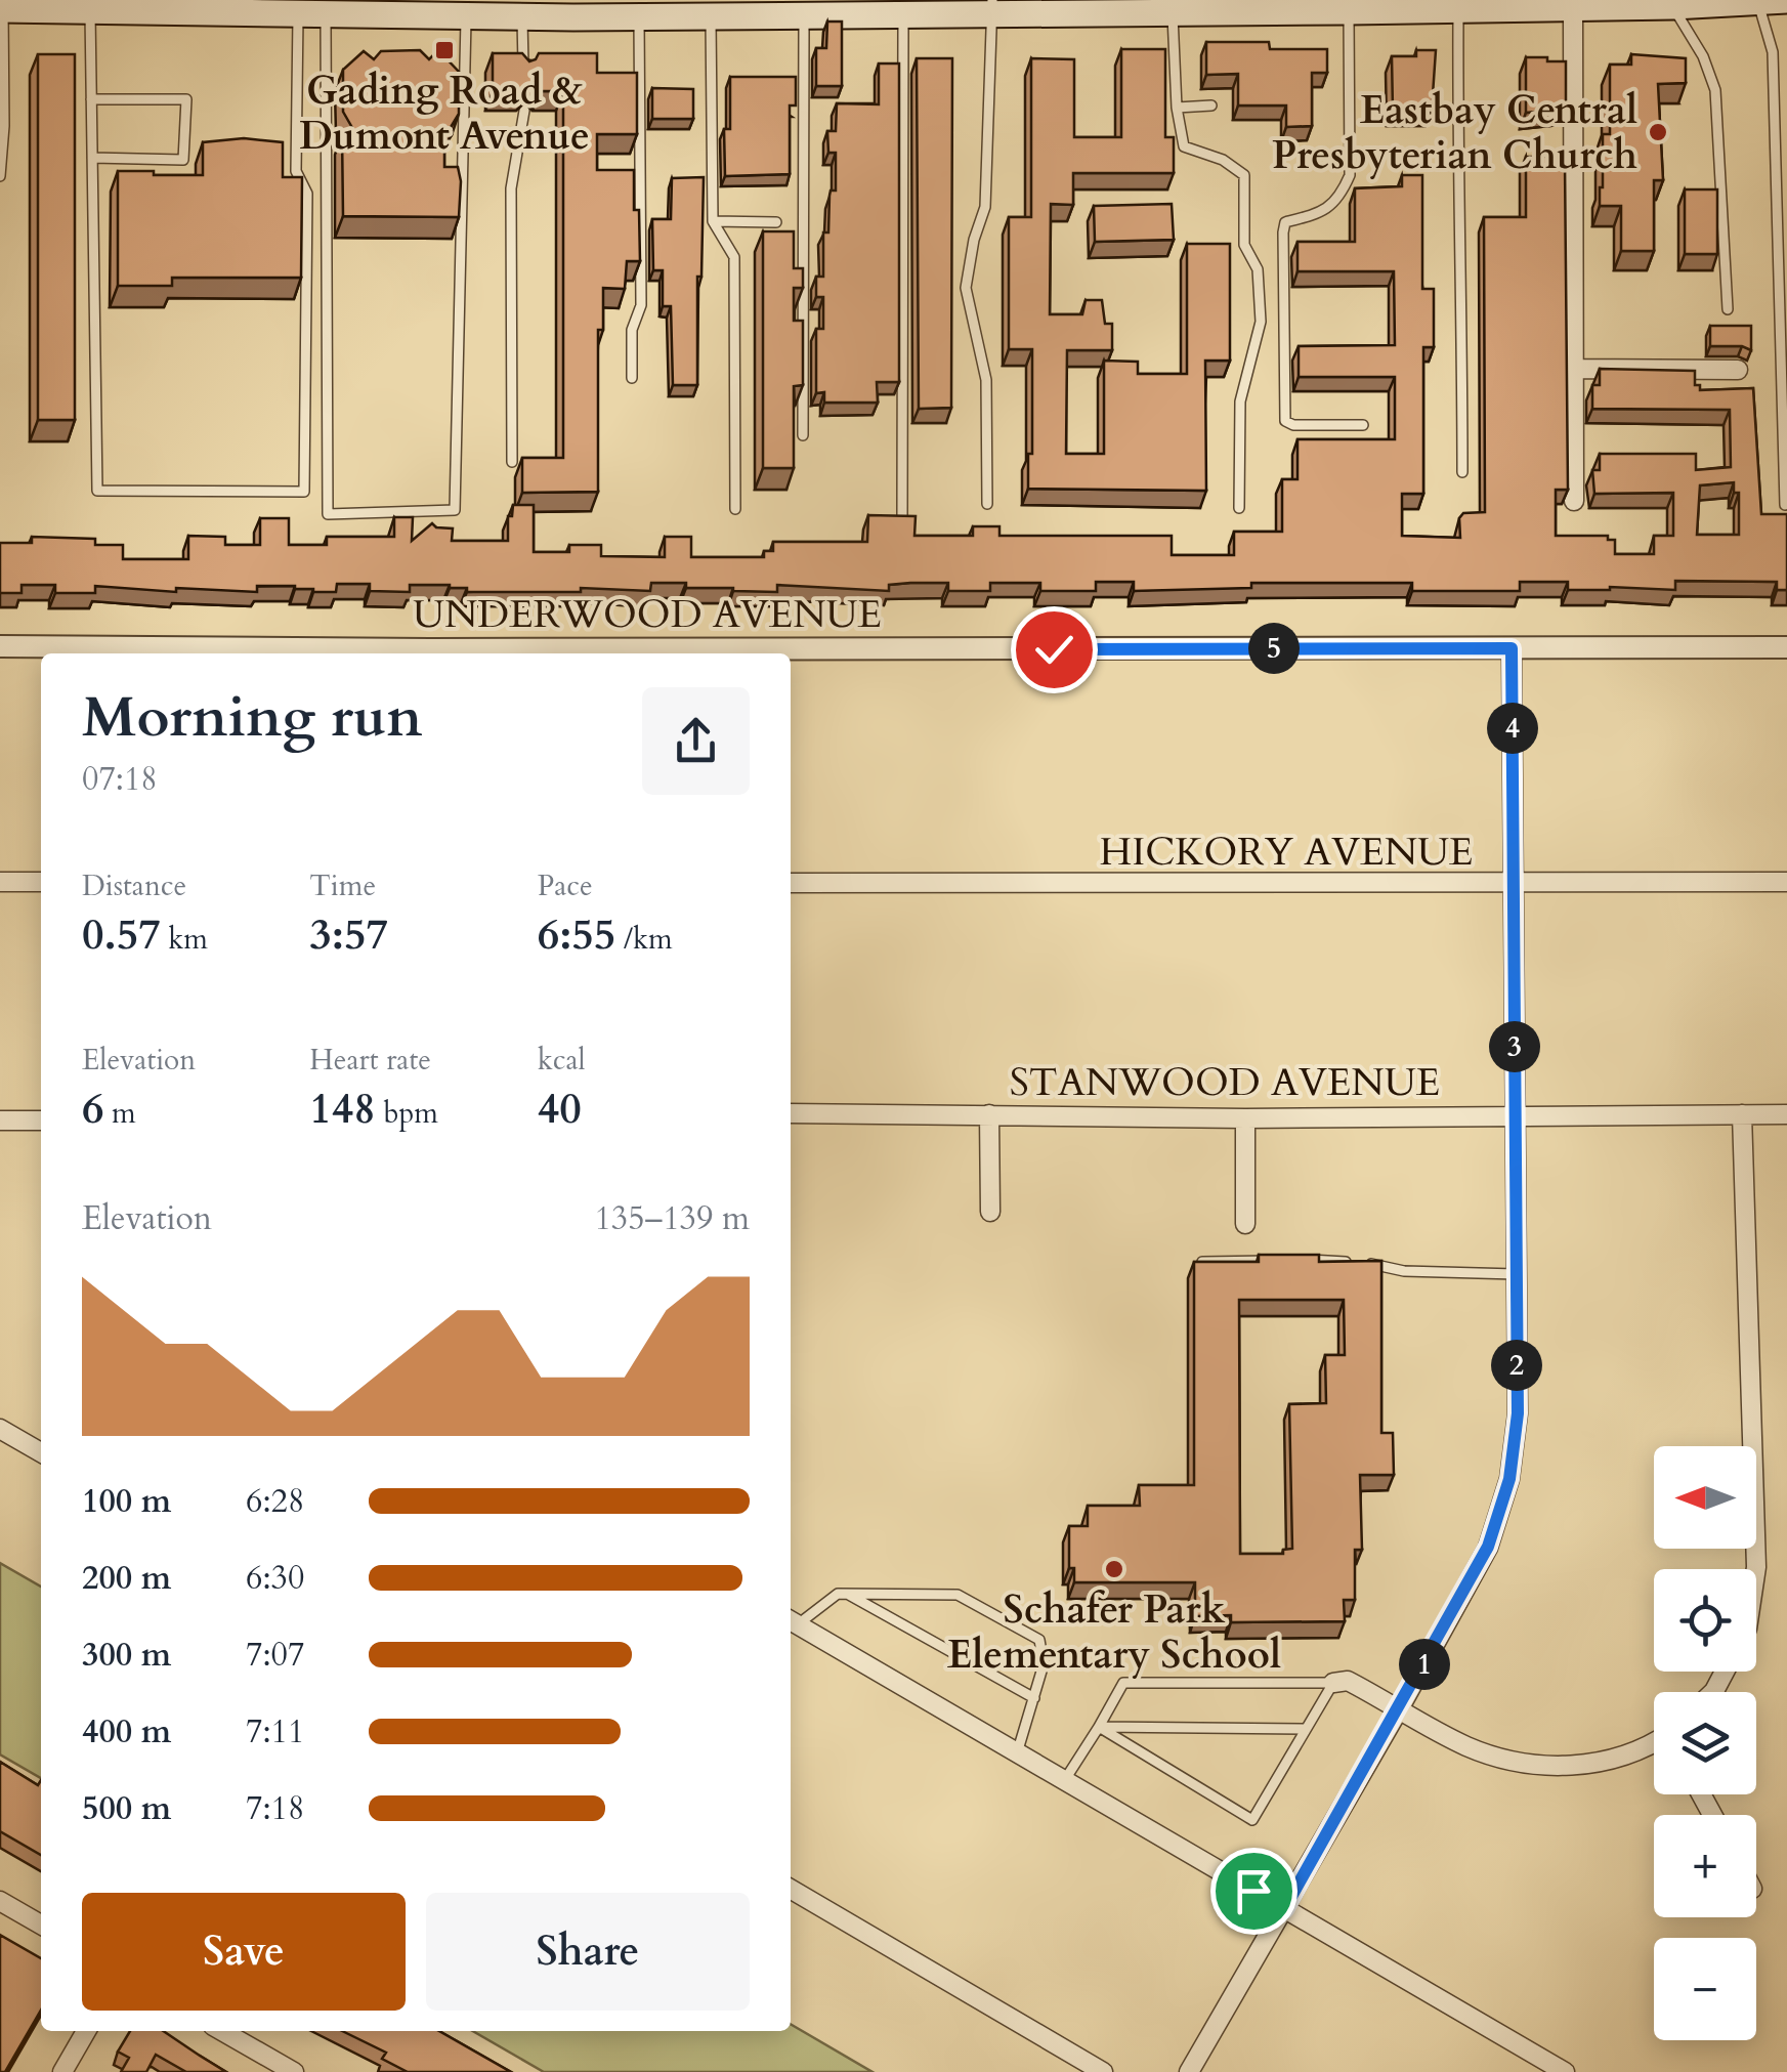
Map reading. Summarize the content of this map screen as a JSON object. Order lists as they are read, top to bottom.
{
  "streets": {
    "street": ["UNDERWOOD AVENUE", "HICKORY AVENUE", "STANWOOD AVENUE"]
  },
  "places": {
    "transit": ["Gading Road & Dumont Avenue"],
    "other": ["Eastbay Central Presbyterian Church", "Schafer Park Elementary School"]
  },
  "north": "left",
  "page": {
    "pins": [
      "5",
      "4",
      "3",
      "2",
      "1"
    ],
    "heading": ["Morning run", "07:18"],
    "stats": [
      ["Distance", "0.57 km"],
      ["Time", "3:57"],
      ["Pace", "6:55 /km"],
      ["Elevation", "6 m"],
      ["Heart rate", "148 bpm"],
      ["kcal", "40"]
    ],
    "chart": ["Elevation", "135–139 m"],
    "map_buttons": ["+", "−"],
    "list": [
      {
        "name": "100 m",
        "note": "6:28"
      },
      {
        "name": "200 m",
        "note": "6:30"
      },
      {
        "name": "300 m",
        "note": "7:07"
      },
      {
        "name": "400 m",
        "note": "7:11"
      },
      {
        "name": "500 m",
        "note": "7:18"
      }
    ],
    "buttons": ["Save", "Share"]
  }
}
